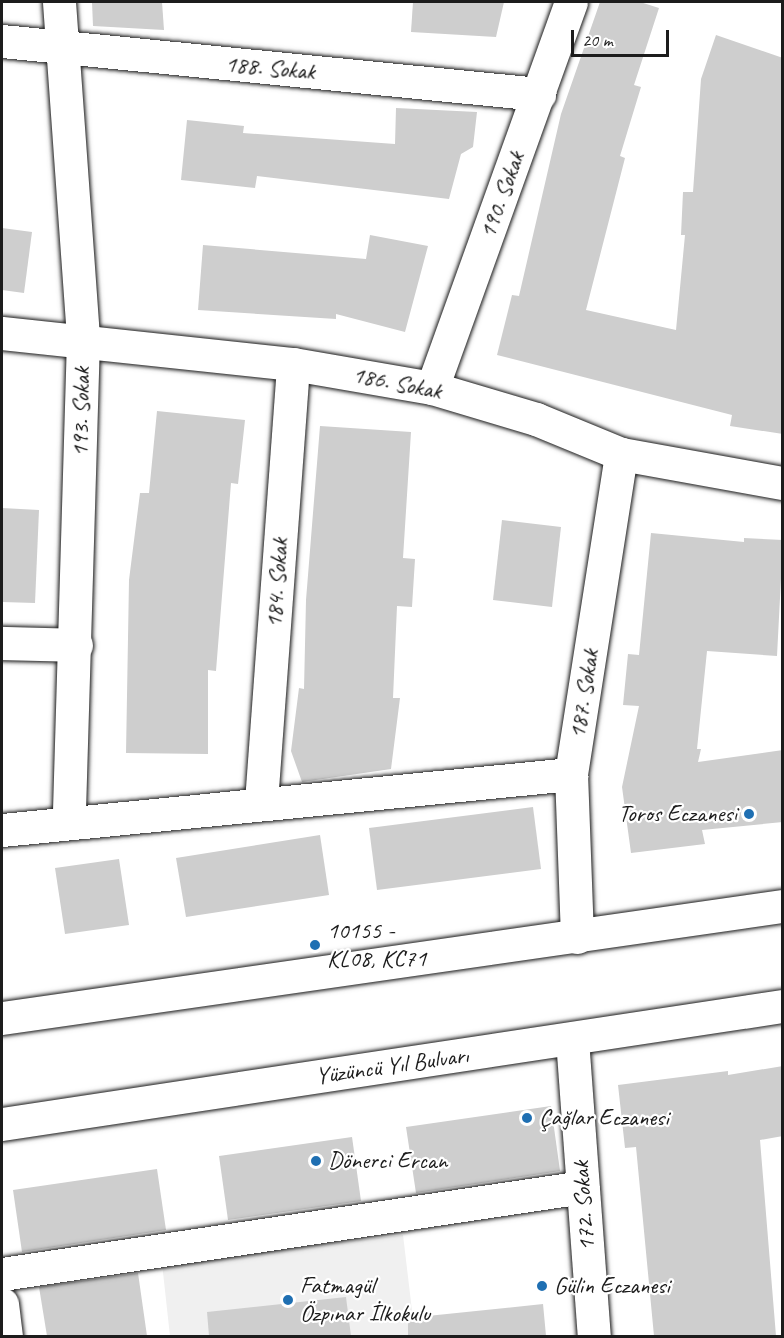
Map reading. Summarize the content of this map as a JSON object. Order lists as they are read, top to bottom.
{
  "streets": {
    "street": [
      "188. Sokak",
      "190. Sokak",
      "186. Sokak",
      "193. Sokak",
      "184. Sokak",
      "187. Sokak",
      "Yüzüncü Yıl Bulvarı",
      "172. Sokak"
    ]
  },
  "crossings": [
    ["188. Sokak", "190. Sokak"],
    ["188. Sokak", "193. Sokak"],
    ["190. Sokak", "186. Sokak"],
    ["186. Sokak", "193. Sokak"],
    ["186. Sokak", "184. Sokak"],
    ["186. Sokak", "187. Sokak"],
    ["Yüzüncü Yıl Bulvarı", "172. Sokak"]
  ],
  "places": [
    "Toros Eczanesi",
    "10155 - KL08, KC71",
    "Çağlar Eczanesi",
    "Dönerci Ercan",
    "Gülin Eczanesi",
    "Fatmagül Özpınar İlkokulu"
  ],
  "scale_bar": "20 m"
}
